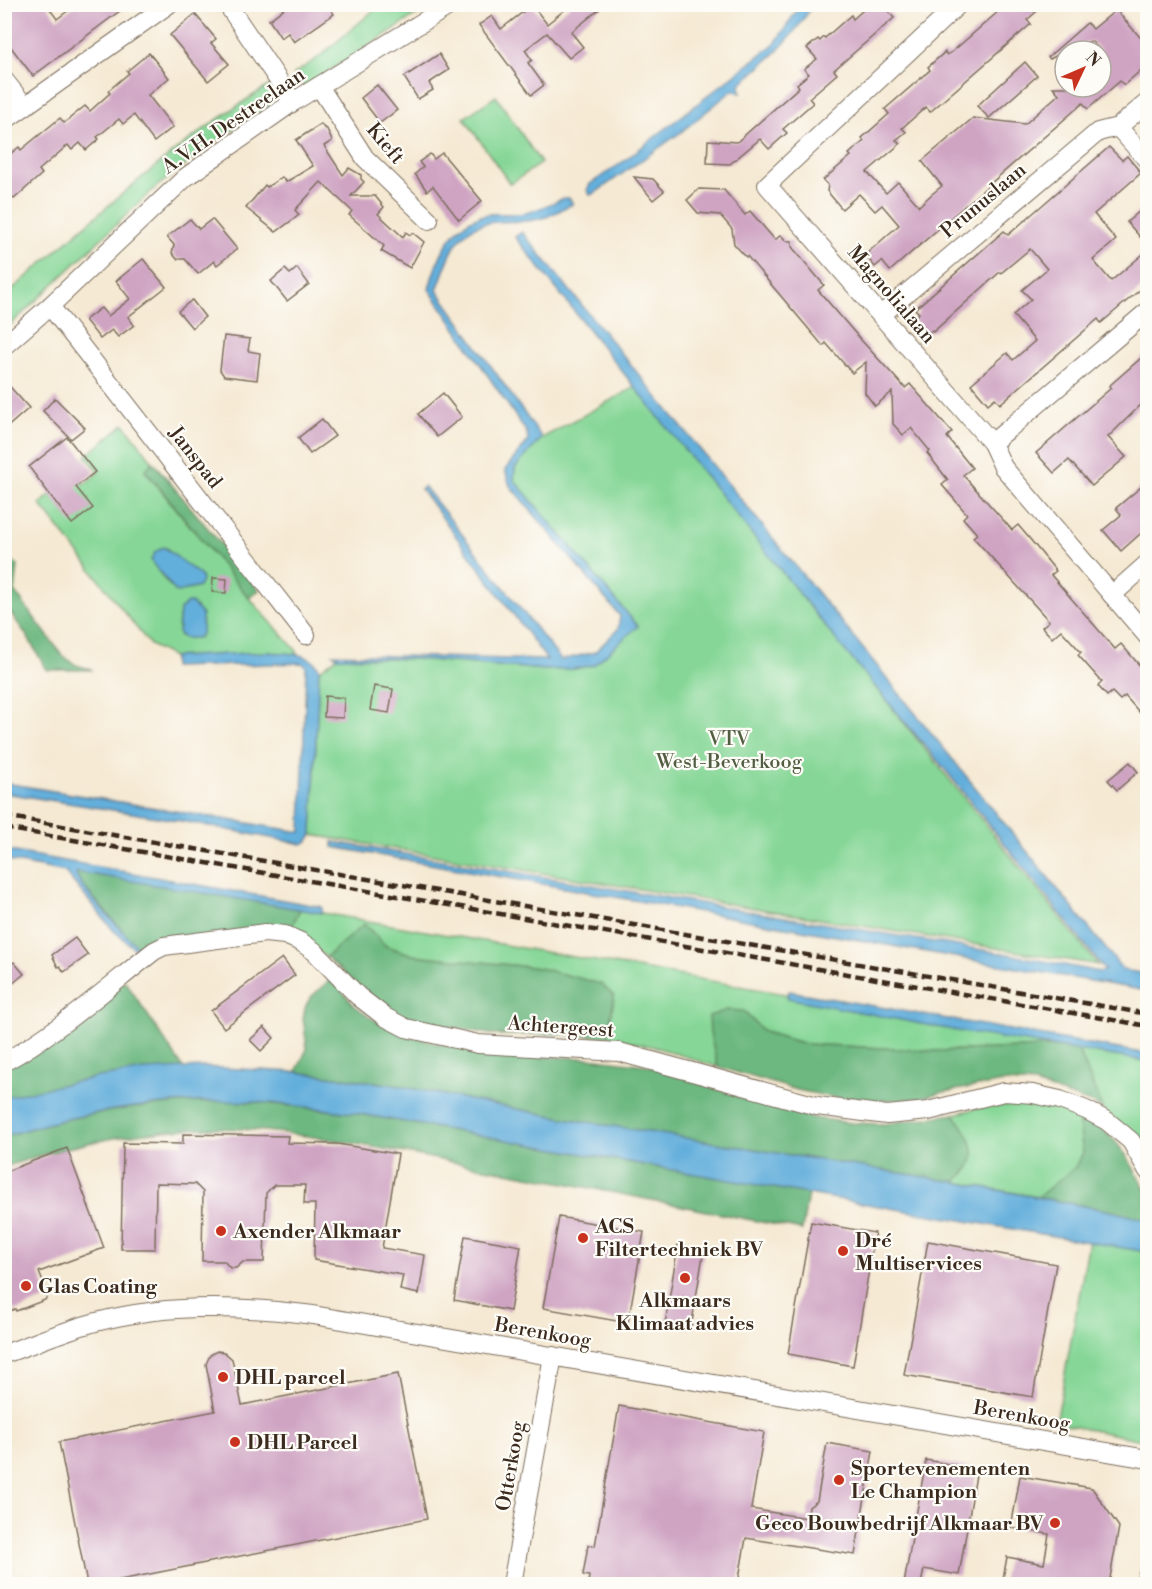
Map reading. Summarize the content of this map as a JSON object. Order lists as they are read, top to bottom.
{
  "streets": {
    "street": [
      "A.V.H. Destreelaan",
      "Kieft",
      "Prunuslaan",
      "Magnolialaan",
      "Janspad",
      "Achtergeest",
      "Berenkoog",
      "Otterkoog"
    ]
  },
  "crossings": [
    ["A.V.H. Destreelaan", "Kieft"],
    ["A.V.H. Destreelaan", "Janspad"],
    ["Prunuslaan", "Magnolialaan"],
    ["Berenkoog", "Otterkoog"]
  ],
  "parks": ["VTV West-Beverkoog"],
  "places": [
    "Axender Alkmaar",
    "ACS Filtertechniek BV",
    "Dré Multiservices",
    "Alkmaars Klimaat advies",
    "Glas Coating",
    "DHL parcel",
    "DHL Parcel",
    "Sportevenementen Le Champion",
    "Geco Bouwbedrijf Alkmaar BV"
  ],
  "north": "top right"
}
